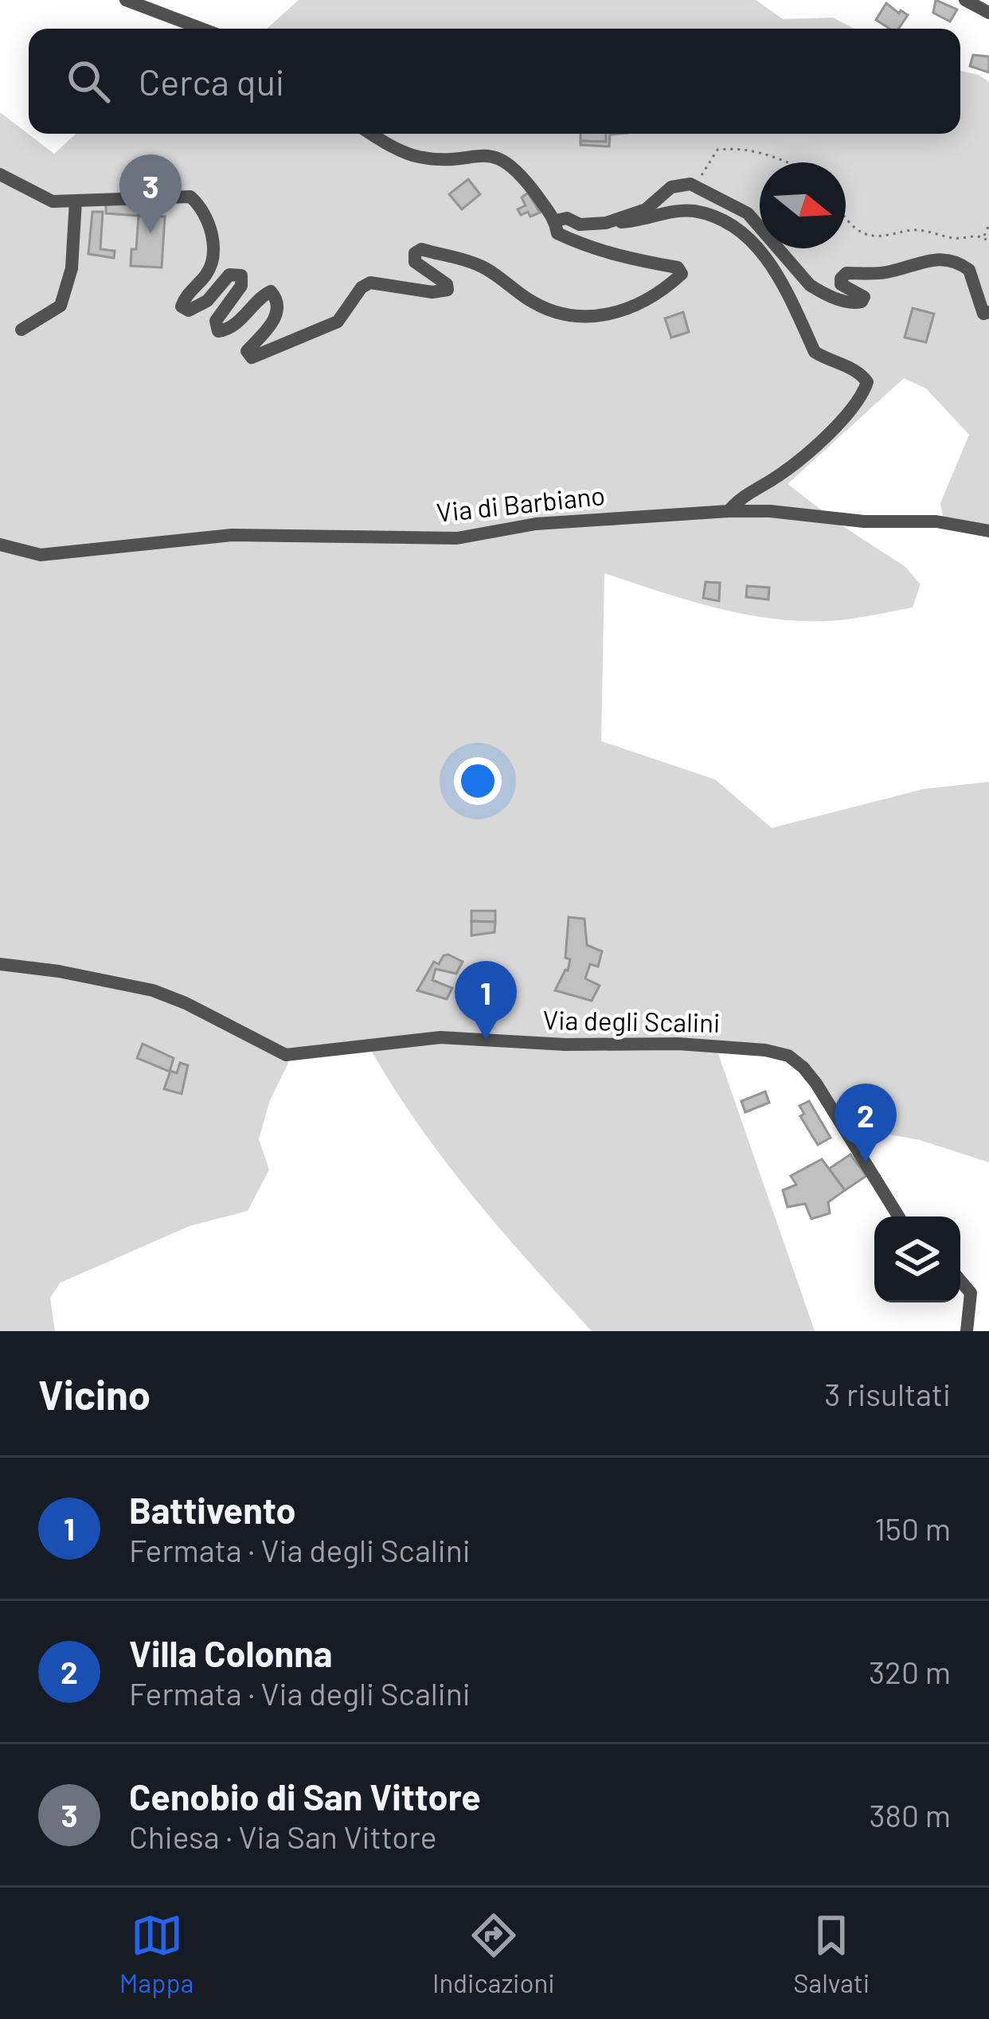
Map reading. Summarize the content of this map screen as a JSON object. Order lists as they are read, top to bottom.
{
  "streets": {
    "street": ["Via di Barbiano", "Via degli Scalini"]
  },
  "north": "right",
  "page": {
    "search": "Cerca qui",
    "pins": ["3", "1", "2"],
    "heading": ["Vicino", "3 risultati"],
    "list": [
      {
        "mark": "1",
        "name": "Battivento",
        "note": "Fermata · Via degli Scalini",
        "value": "150 m"
      },
      {
        "mark": "2",
        "name": "Villa Colonna",
        "note": "Fermata · Via degli Scalini",
        "value": "320 m"
      },
      {
        "mark": "3",
        "name": "Cenobio di San Vittore",
        "note": "Chiesa · Via San Vittore",
        "value": "380 m"
      }
    ],
    "nav": ["Mappa", "Indicazioni", "Salvati"]
  }
}
